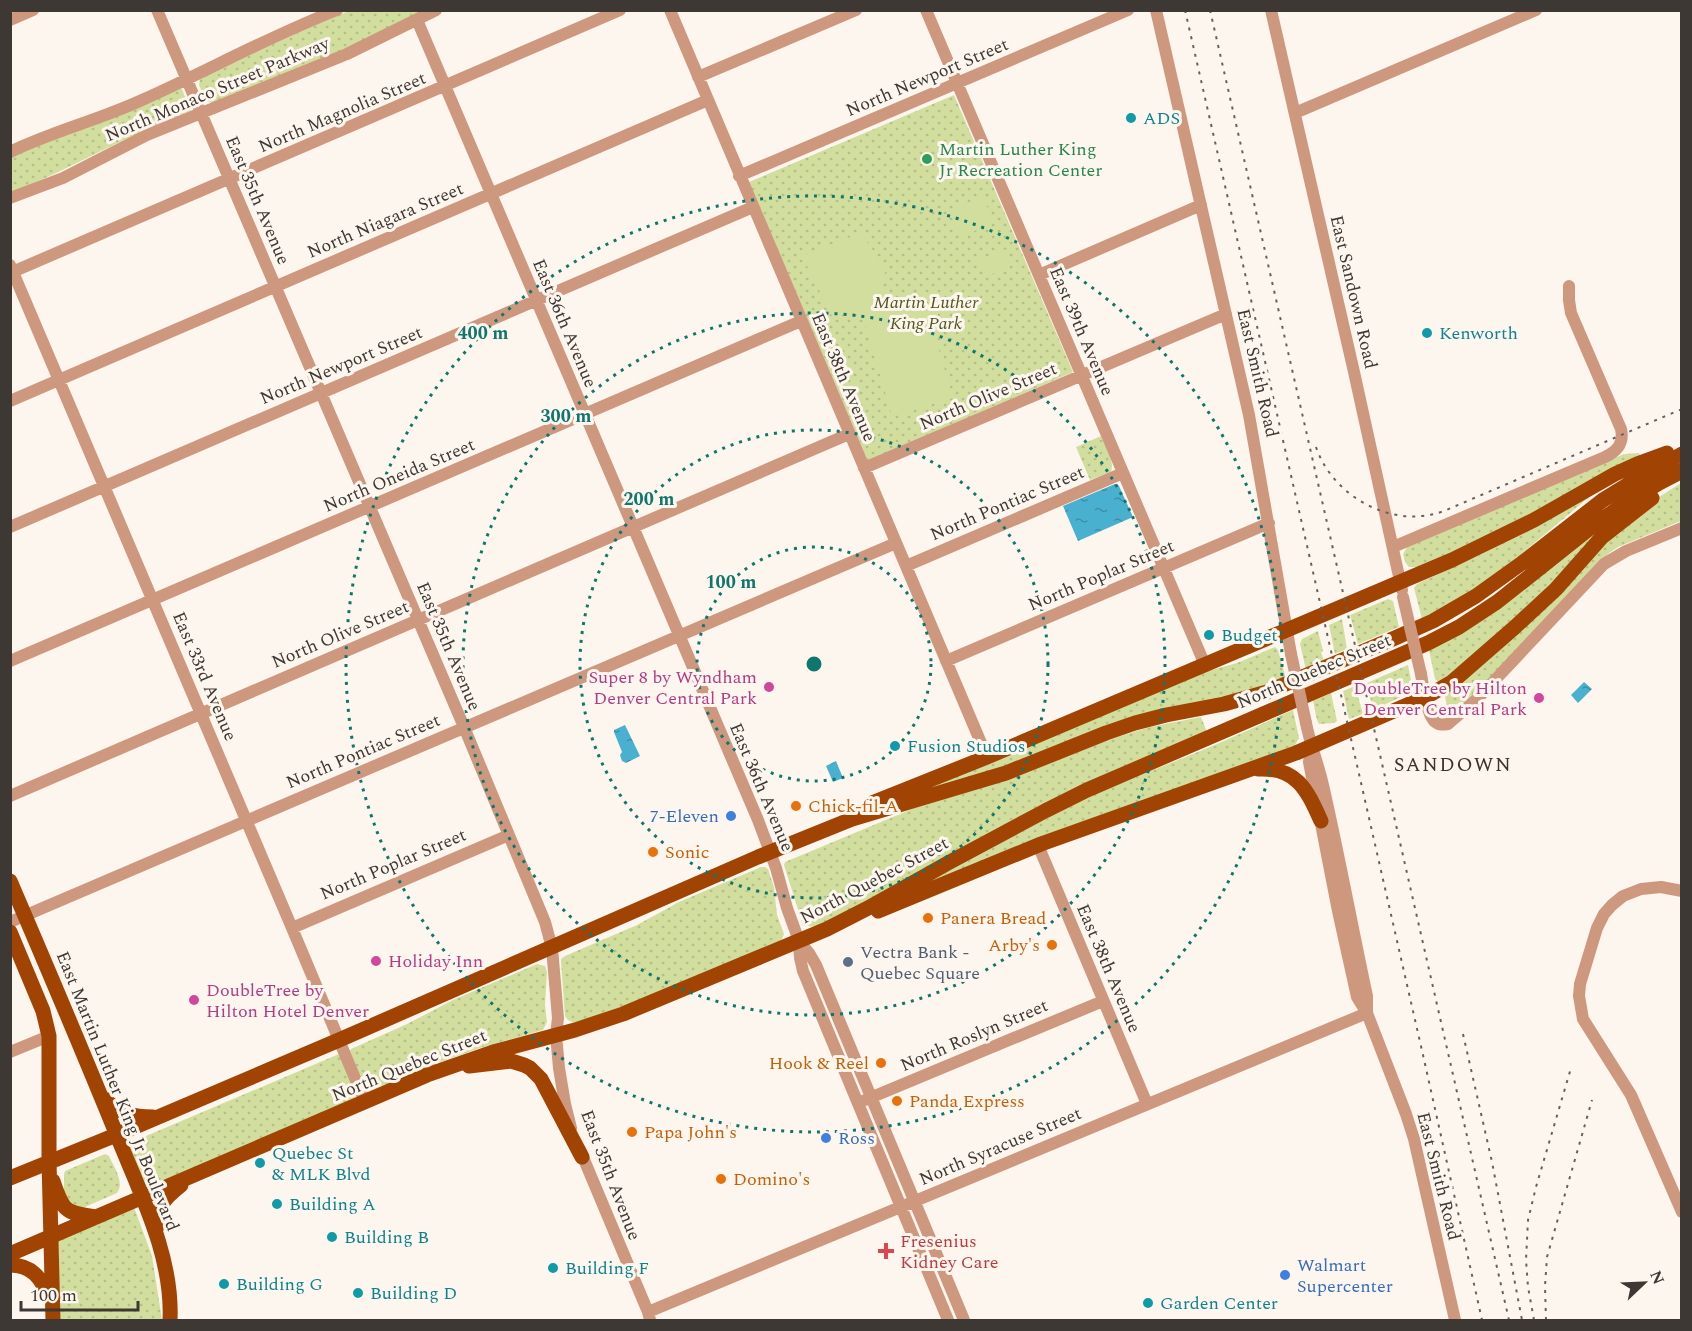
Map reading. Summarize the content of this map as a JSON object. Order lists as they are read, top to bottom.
{
  "streets": {
    "main road": ["North Quebec Street", "East Martin Luther King Jr Boulevard"],
    "street": [
      "North Newport Street",
      "North Monaco Street Parkway",
      "North Magnolia Street",
      "East 35th Avenue",
      "North Niagara Street",
      "East Sandown Road",
      "East 36th Avenue",
      "East 39th Avenue",
      "East Smith Road",
      "East 38th Avenue",
      "North Olive Street",
      "North Oneida Street",
      "North Pontiac Street",
      "North Poplar Street",
      "East 33rd Avenue",
      "North Roslyn Street",
      "North Syracuse Street"
    ]
  },
  "crossings": [
    ["North Newport Street", "East 35th Avenue"],
    ["North Newport Street", "East 36th Avenue"],
    ["North Newport Street", "East 39th Avenue"],
    ["North Newport Street", "East 38th Avenue"],
    ["North Newport Street", "East 33rd Avenue"],
    ["North Monaco Street Parkway", "East 35th Avenue"],
    ["North Monaco Street Parkway", "East 36th Avenue"],
    ["North Magnolia Street", "East 35th Avenue"],
    ["North Magnolia Street", "East 36th Avenue"],
    ["North Magnolia Street", "East 33rd Avenue"],
    ["East 35th Avenue", "North Niagara Street"],
    ["East 35th Avenue", "North Olive Street"],
    ["East 35th Avenue", "North Oneida Street"],
    ["East 35th Avenue", "North Pontiac Street"],
    ["East 35th Avenue", "North Poplar Street"],
    ["East 35th Avenue", "North Quebec Street"],
    ["East 35th Avenue", "North Syracuse Street"],
    ["North Niagara Street", "East 36th Avenue"],
    ["North Niagara Street", "East 38th Avenue"],
    ["North Niagara Street", "East 33rd Avenue"],
    ["East 36th Avenue", "North Olive Street"],
    ["East 36th Avenue", "North Oneida Street"],
    ["East 36th Avenue", "North Pontiac Street"],
    ["East 36th Avenue", "North Quebec Street"],
    ["East 36th Avenue", "North Roslyn Street"],
    ["East 36th Avenue", "North Syracuse Street"],
    ["East 39th Avenue", "North Olive Street"],
    ["East 39th Avenue", "North Pontiac Street"],
    ["East 39th Avenue", "North Poplar Street"],
    ["East Smith Road", "North Olive Street"],
    ["East Smith Road", "North Poplar Street"],
    ["East Smith Road", "North Syracuse Street"],
    ["East 38th Avenue", "North Olive Street"],
    ["East 38th Avenue", "North Oneida Street"],
    ["East 38th Avenue", "North Pontiac Street"],
    ["East 38th Avenue", "North Poplar Street"],
    ["East 38th Avenue", "North Roslyn Street"],
    ["East 38th Avenue", "North Syracuse Street"],
    ["North Olive Street", "East 33rd Avenue"],
    ["North Oneida Street", "East 33rd Avenue"],
    ["North Pontiac Street", "East 33rd Avenue"],
    ["North Pontiac Street", "East Martin Luther King Jr Boulevard"],
    ["North Poplar Street", "East 33rd Avenue"],
    ["North Quebec Street", "East 33rd Avenue"],
    ["North Quebec Street", "East Martin Luther King Jr Boulevard"]
  ],
  "districts": ["SANDOWN"],
  "parks": ["Martin Luther King Park"],
  "places": {
    "other": [
      "ADS",
      "Martin Luther King Jr Recreation Center",
      "Kenworth",
      "Budget",
      "Super 8 by Wyndham Denver Central Park",
      "DoubleTree by Hilton Denver Central Park",
      "Fusion Studios",
      "Chick-fil-A",
      "7-Eleven",
      "Sonic",
      "Panera Bread",
      "Arby's",
      "Holiday Inn",
      "Vectra Bank - Quebec Square",
      "DoubleTree by Hilton Hotel Denver",
      "Hook & Reel",
      "Panda Express",
      "Papa John's",
      "Ross",
      "Quebec St & MLK Blvd",
      "Domino's",
      "Building A",
      "Building B",
      "Building F",
      "Walmart Supercenter",
      "Building G",
      "Building D",
      "Garden Center"
    ],
    "health": ["Fresenius Kidney Care"]
  },
  "scale_bar": "100 m",
  "north": "top right",
  "rings": [
    "400 m",
    "300 m",
    "200 m",
    "100 m"
  ]
}
